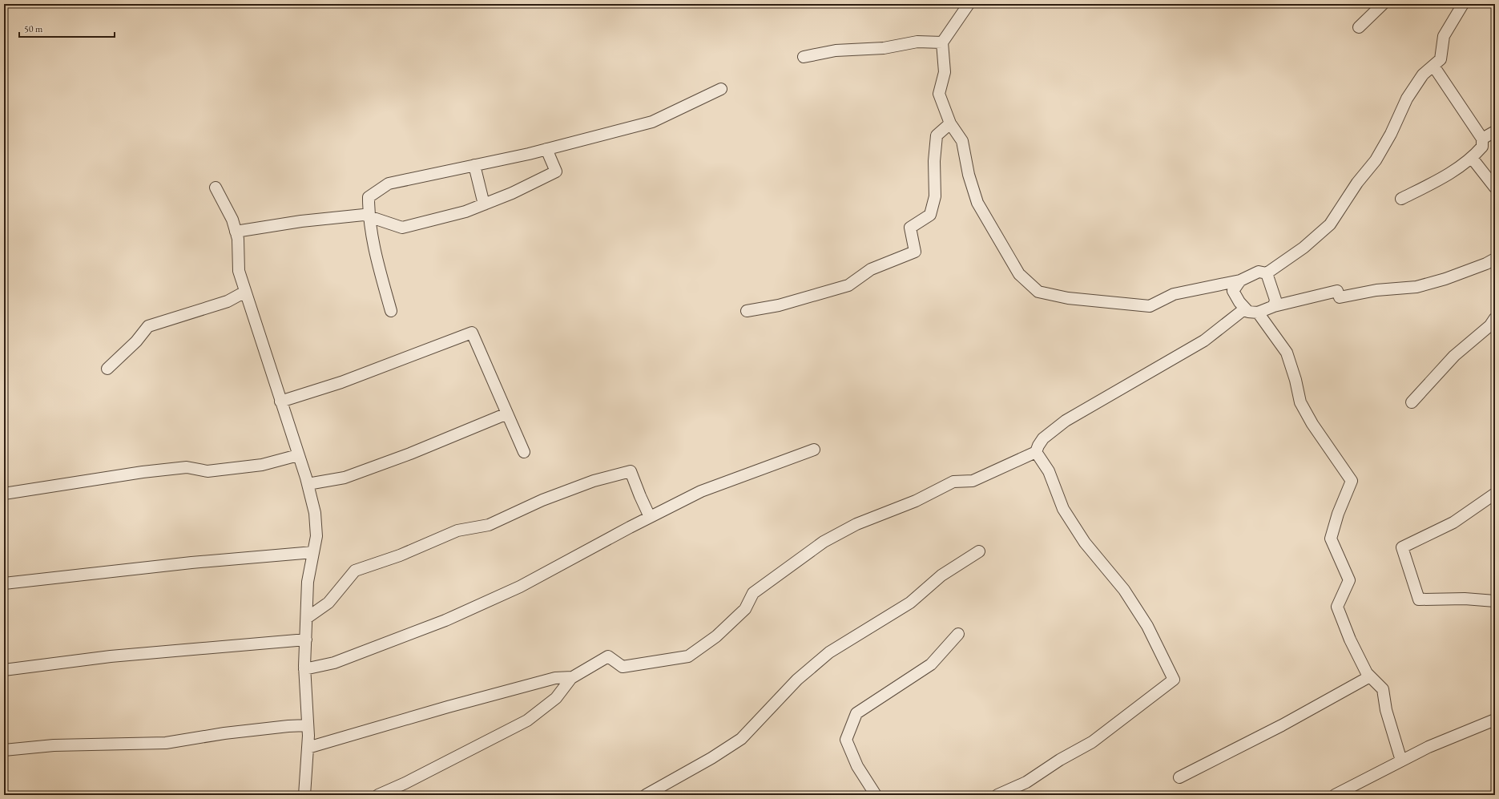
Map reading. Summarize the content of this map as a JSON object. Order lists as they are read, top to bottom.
{
  "scale_bar": "50 m"
}
